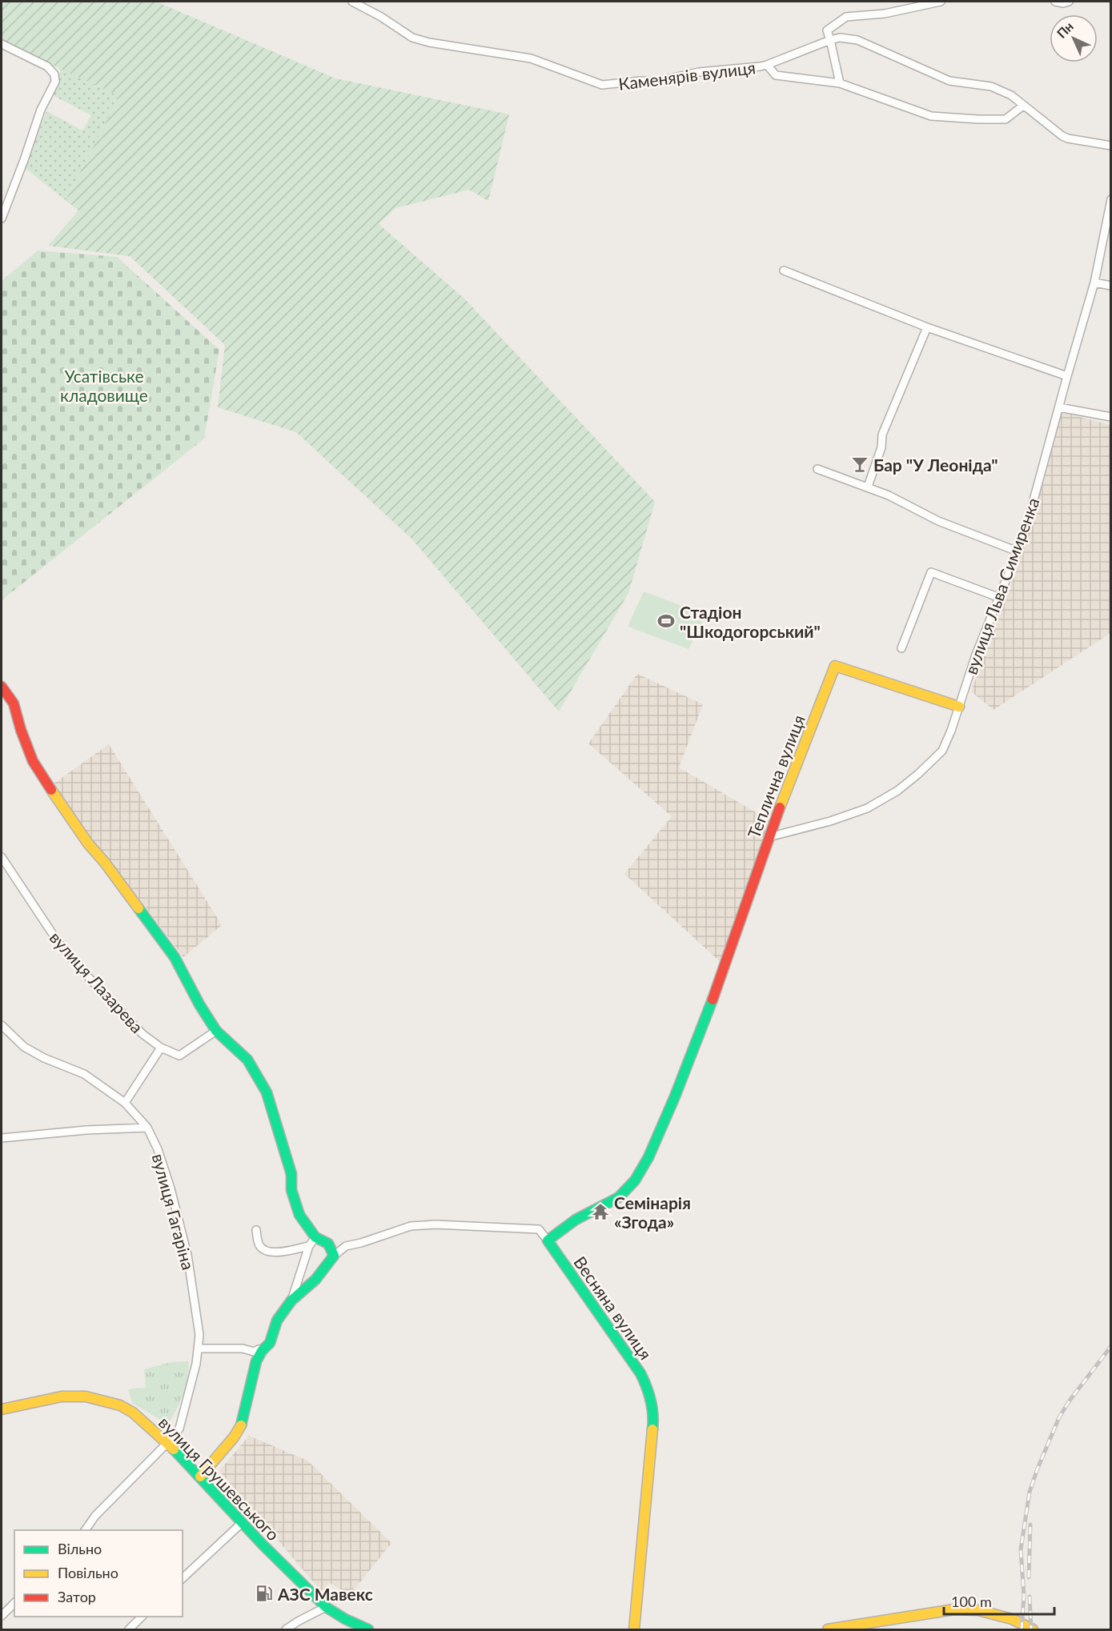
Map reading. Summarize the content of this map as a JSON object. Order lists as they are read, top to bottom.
{
  "streets": {
    "street": [
      "Каменярів вулиця",
      "вулиця Льва Симиренка",
      "Теплична вулиця",
      "вулиця Лазарева",
      "вулиця Гагаріна",
      "Весняна вулиця",
      "вулиця Грушевського"
    ]
  },
  "crossings": [
    ["вулиця Льва Симиренка", "Теплична вулиця"],
    ["Теплична вулиця", "Весняна вулиця"],
    ["вулиця Гагаріна", "вулиця Грушевського"]
  ],
  "parks": ["Усатівське кладовище"],
  "places": {
    "bar": ["Бар \"У Леоніда\""],
    "sports": ["Стадіон \"Шкодогорський\""],
    "temple": ["Семінарія «Згода»"],
    "fuel station": ["АЗС Мавекс"]
  },
  "legend": ["Вільно", "Повільно", "Затор"],
  "scale_bar": "100 m",
  "north": "top left"
}
